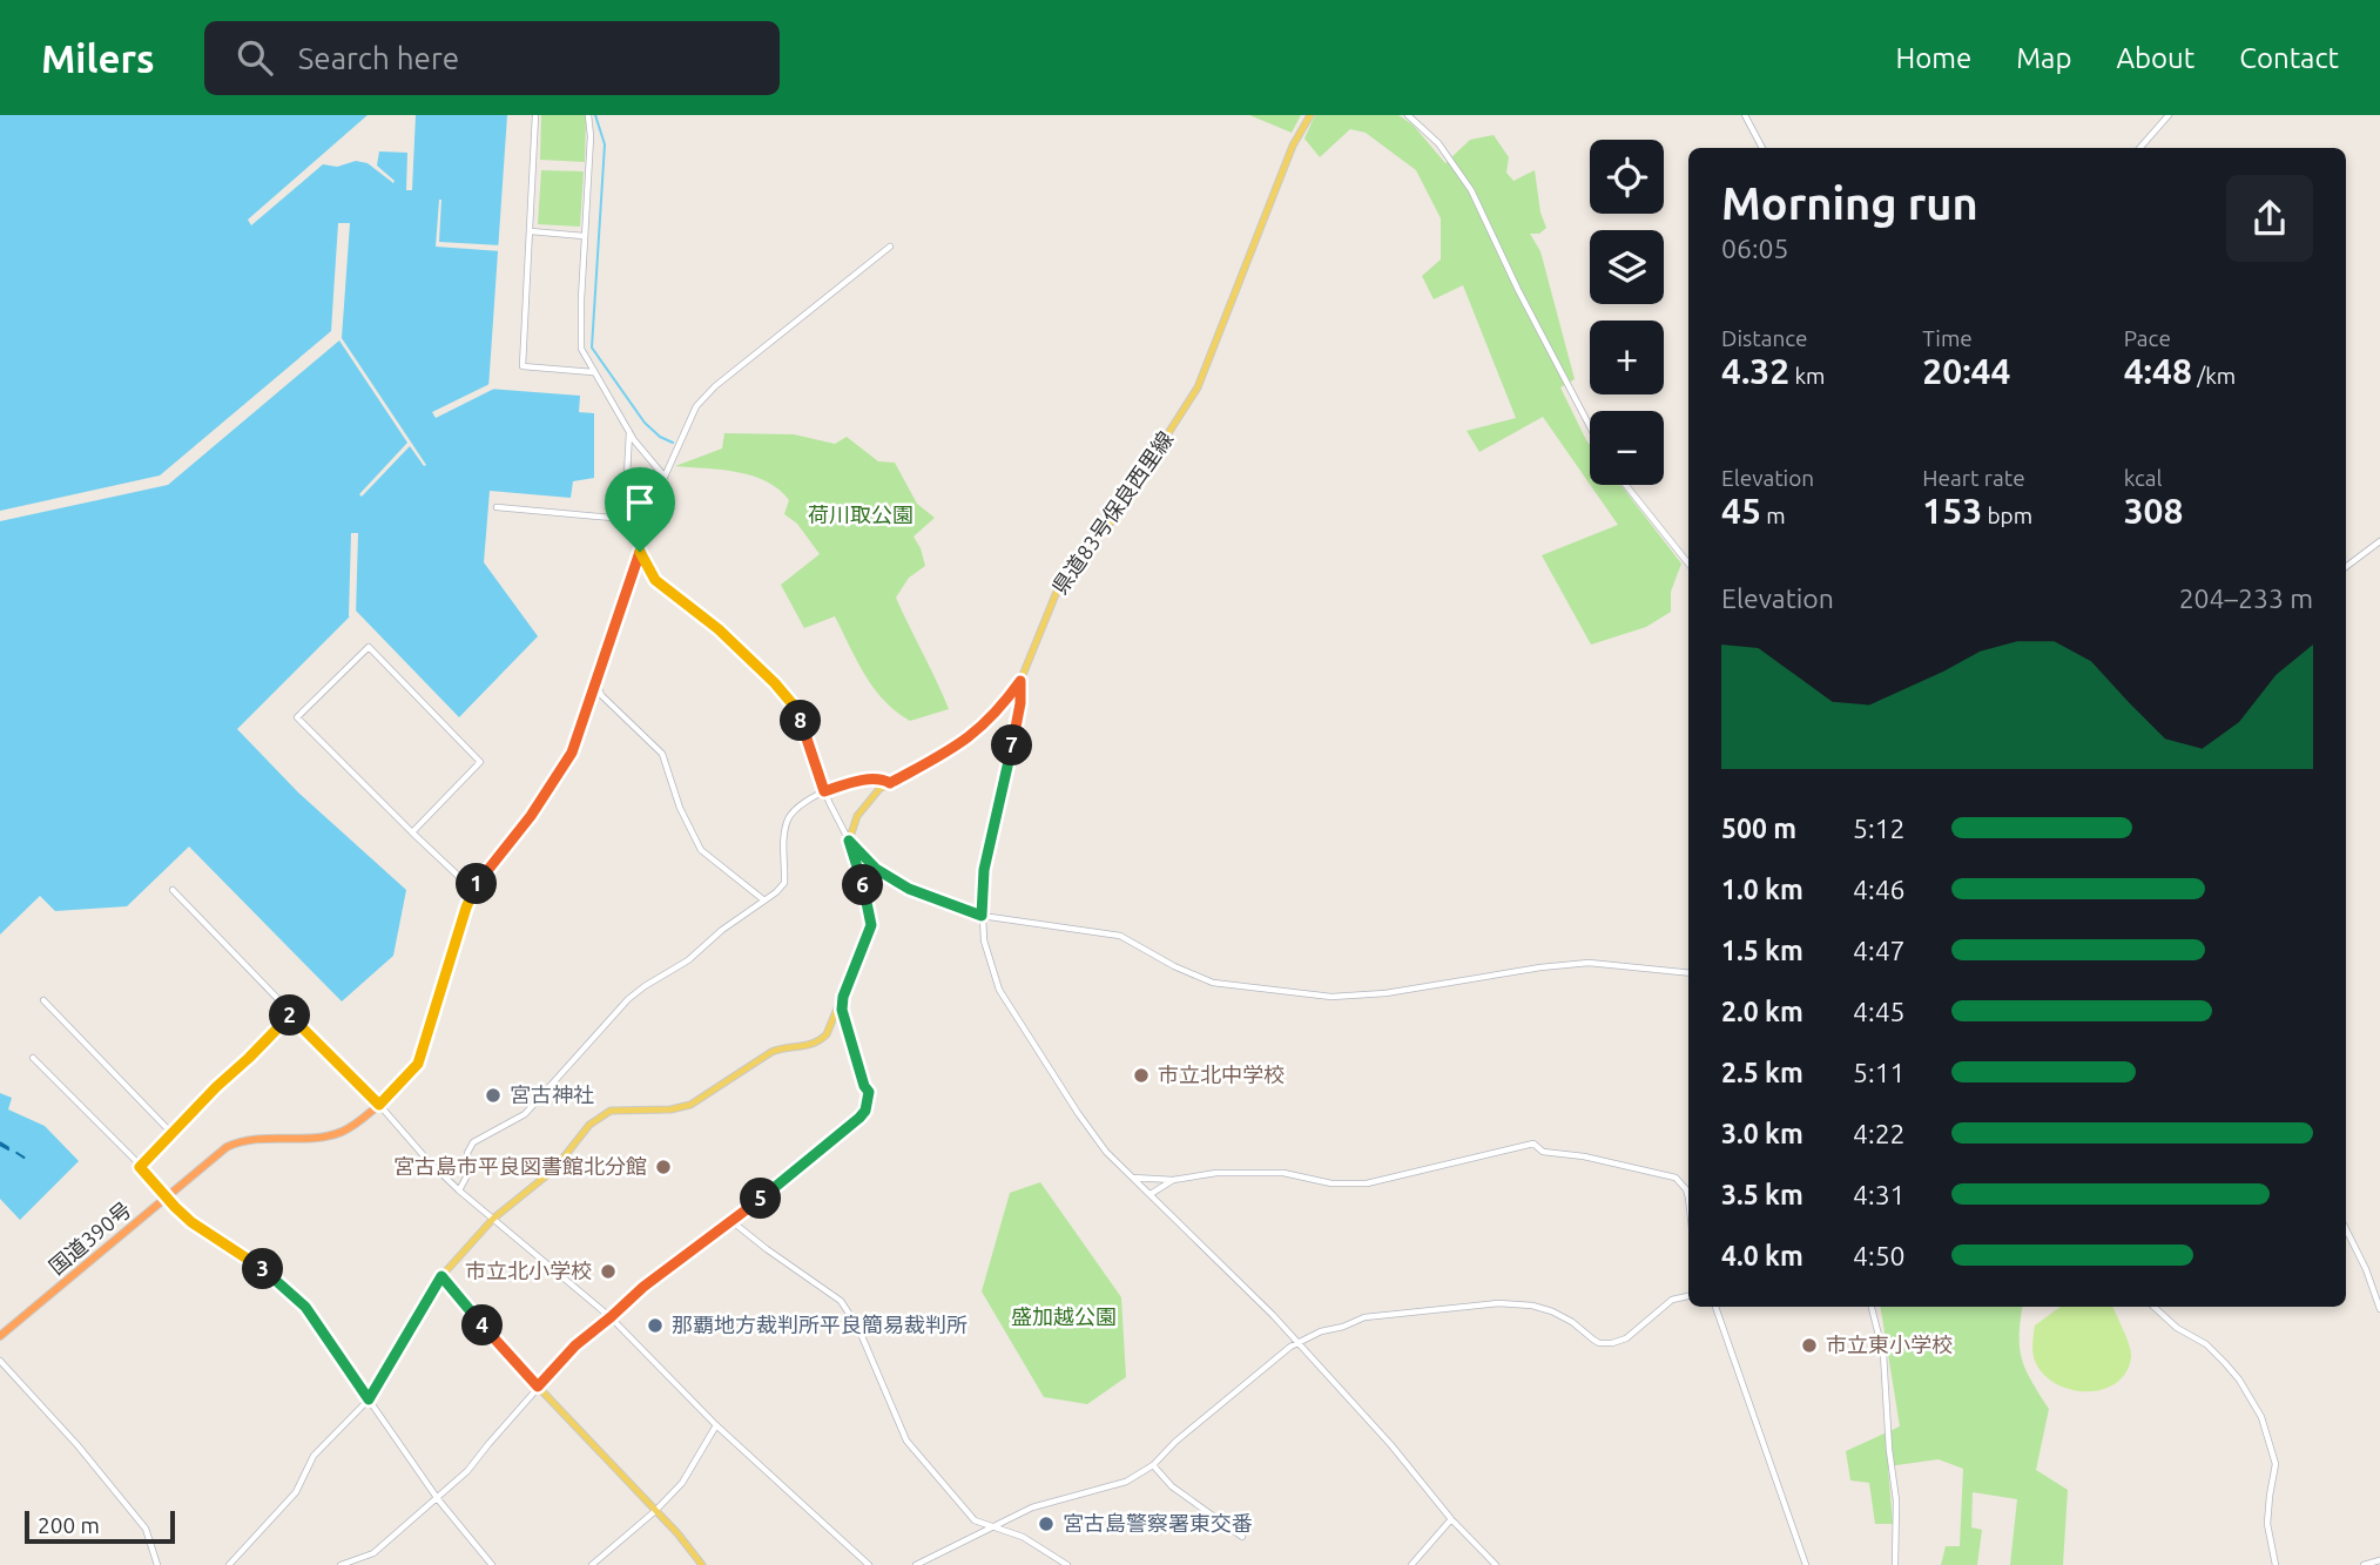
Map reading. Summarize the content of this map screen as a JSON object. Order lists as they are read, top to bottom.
{
  "streets": {
    "highway": ["国道390号"],
    "main road": ["県道83号保良西里線"]
  },
  "parks": ["荷川取公園", "盛加越公園"],
  "places": [
    "市立北中学校",
    "宮古神社",
    "宮古島市平良図書館北分館",
    "市立北小学校",
    "那覇地方裁判所平良簡易裁判所",
    "市立東小学校",
    "宮古島警察署東交番"
  ],
  "scale_bar": "200 m",
  "page": {
    "header": "Milers",
    "search": "Search here",
    "nav": [
      "Home",
      "Map",
      "About",
      "Contact"
    ],
    "map_buttons": ["+", "−"],
    "heading": ["Morning run", "06:05"],
    "stats": [
      ["Distance", "4.32 km"],
      ["Time", "20:44"],
      ["Pace", "4:48 /km"],
      ["Elevation", "45 m"],
      ["Heart rate", "153 bpm"],
      ["kcal", "308"]
    ],
    "chart": ["Elevation", "204–233 m"],
    "pins": [
      "8",
      "7",
      "1",
      "6",
      "2",
      "5",
      "3",
      "4"
    ],
    "list": [
      {
        "name": "500 m",
        "note": "5:12"
      },
      {
        "name": "1.0 km",
        "note": "4:46"
      },
      {
        "name": "1.5 km",
        "note": "4:47"
      },
      {
        "name": "2.0 km",
        "note": "4:45"
      },
      {
        "name": "2.5 km",
        "note": "5:11"
      },
      {
        "name": "3.0 km",
        "note": "4:22"
      },
      {
        "name": "3.5 km",
        "note": "4:31"
      },
      {
        "name": "4.0 km",
        "note": "4:50"
      }
    ],
    "scale": "200 m"
  }
}
